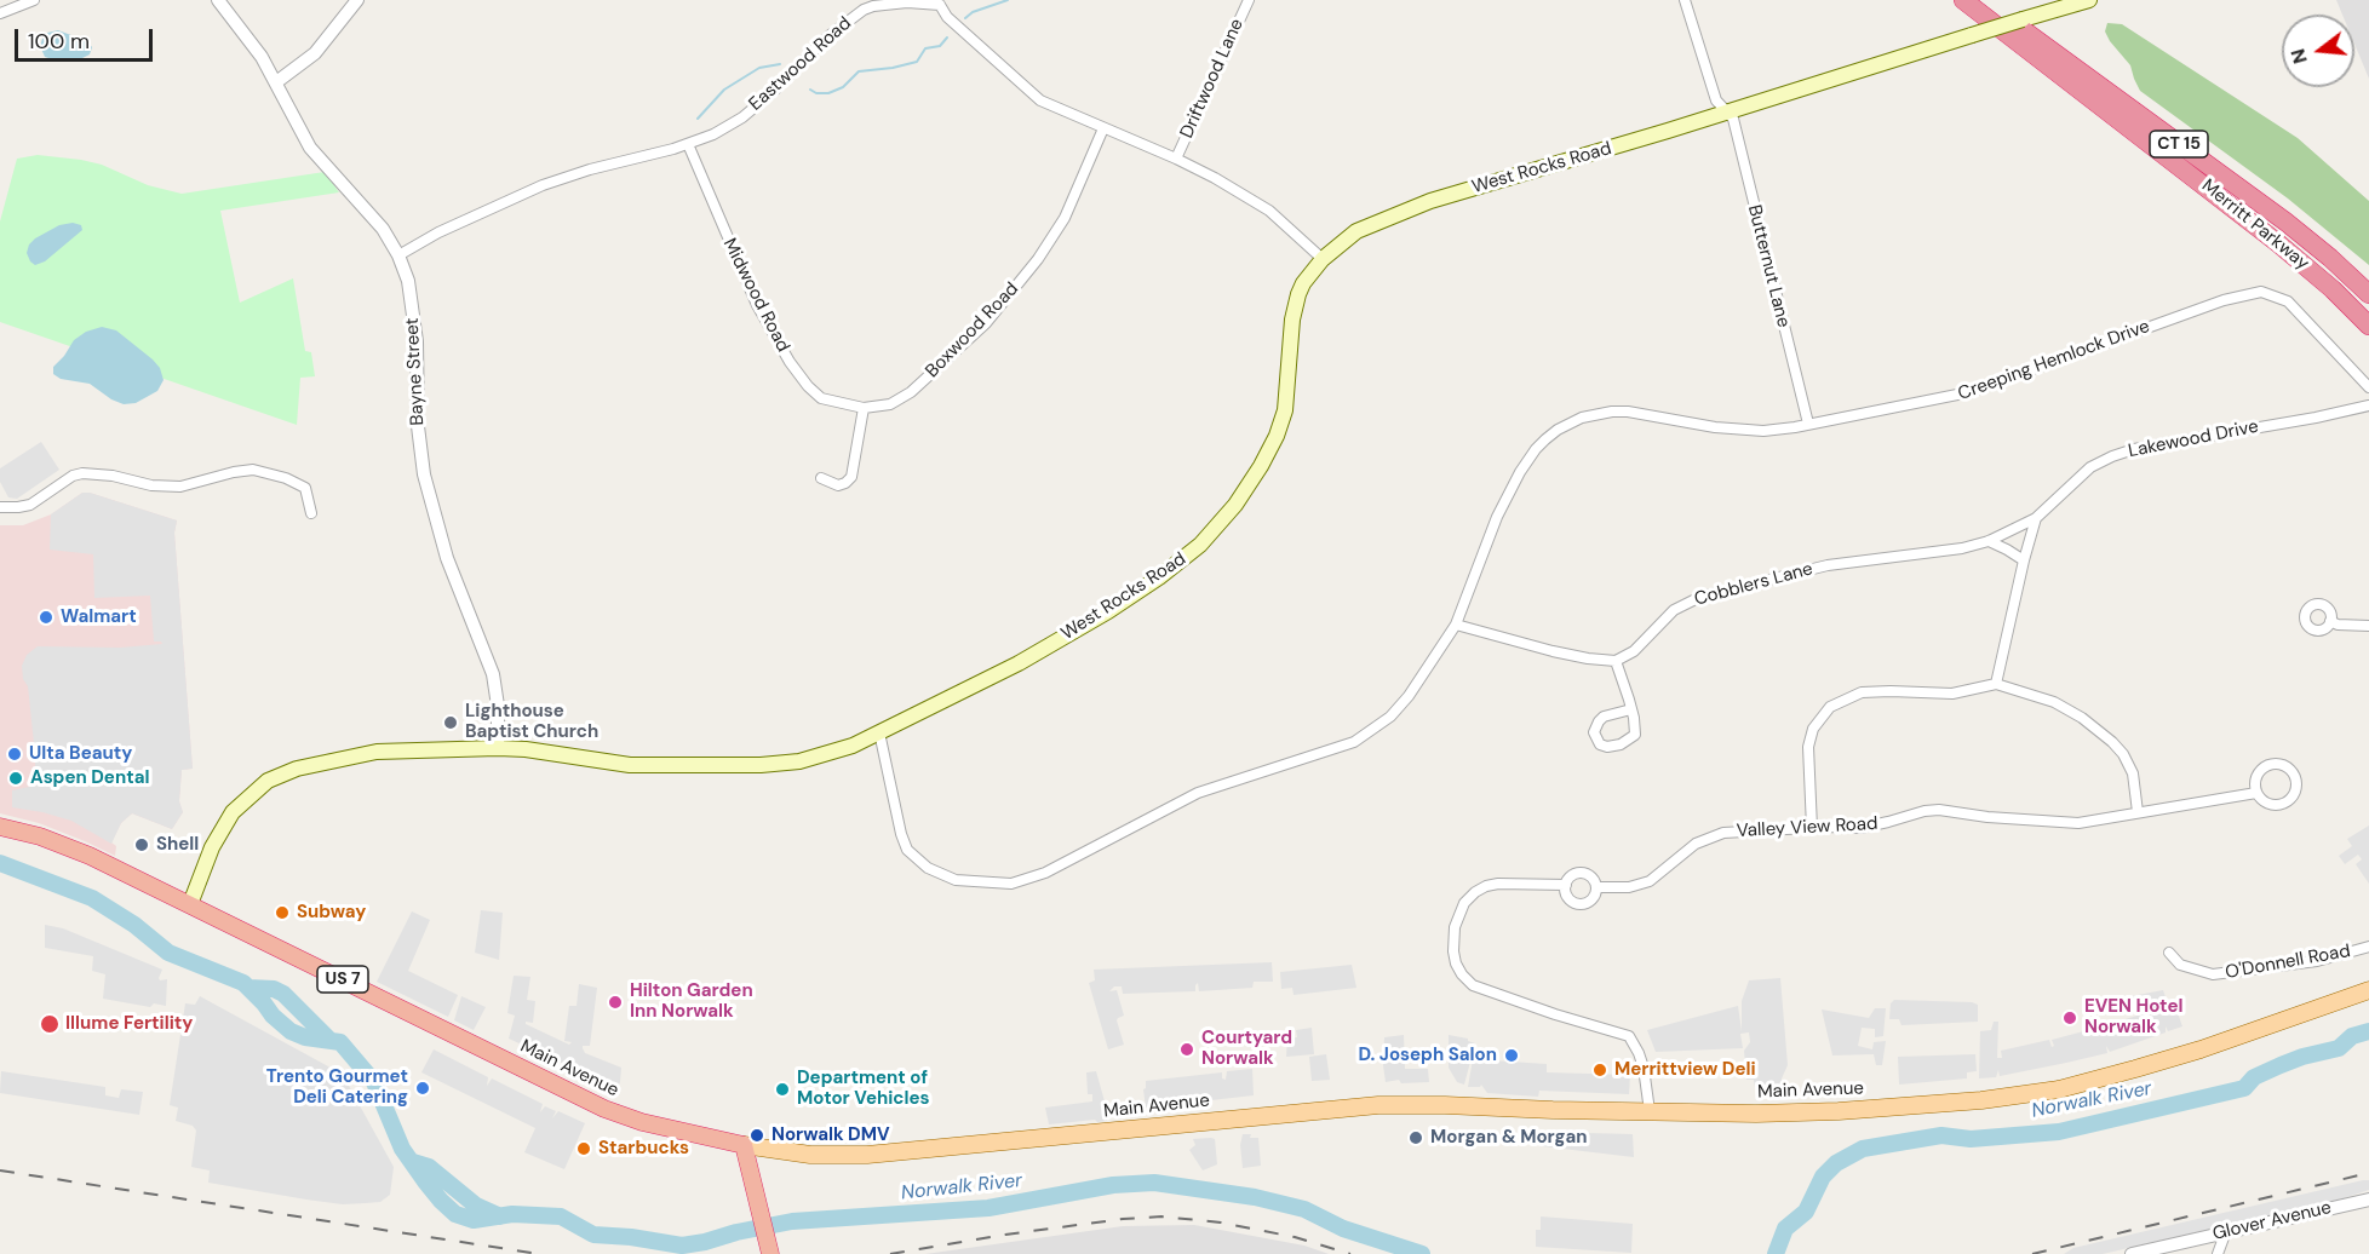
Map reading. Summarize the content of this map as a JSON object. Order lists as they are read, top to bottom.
{
  "streets": {
    "highway": [
      "CT 15",
      "Merritt Parkway",
      "US 7",
      "Main Avenue"
    ],
    "main road": ["West Rocks Road"],
    "street": [
      "Eastwood Road",
      "Driftwood Lane",
      "Butternut Lane",
      "Midwood Road",
      "Boxwood Road",
      "Creeping Hemlock Drive",
      "Bayne Street",
      "Lakewood Drive",
      "Cobblers Lane",
      "Valley View Road",
      "O'Donnell Road",
      "Glover Avenue"
    ]
  },
  "crossings": [
    ["Eastwood Road", "Driftwood Lane"],
    ["Eastwood Road", "West Rocks Road"],
    ["Eastwood Road", "Midwood Road"],
    ["Eastwood Road", "Boxwood Road"],
    ["Eastwood Road", "Bayne Street"],
    ["West Rocks Road", "Butternut Lane"],
    ["West Rocks Road", "Creeping Hemlock Drive"],
    ["West Rocks Road", "Bayne Street"],
    ["West Rocks Road", "Main Avenue"],
    ["Butternut Lane", "Creeping Hemlock Drive"],
    ["Midwood Road", "Boxwood Road"],
    ["Lakewood Drive", "Cobblers Lane"],
    ["Valley View Road", "Main Avenue"]
  ],
  "water": ["Norwalk River"],
  "places": [
    "Walmart",
    "Lighthouse Baptist Church",
    "Ulta Beauty",
    "Aspen Dental",
    "Shell",
    "Subway",
    "Hilton Garden Inn Norwalk",
    "EVEN Hotel Norwalk",
    "Illume Fertility",
    "Courtyard Norwalk",
    "D. Joseph Salon",
    "Merrittview Deli",
    "Trento Gourmet Deli Catering",
    "Department of Motor Vehicles",
    "Norwalk DMV",
    "Morgan & Morgan",
    "Starbucks"
  ],
  "scale_bar": "100 m",
  "north": "left"
}
